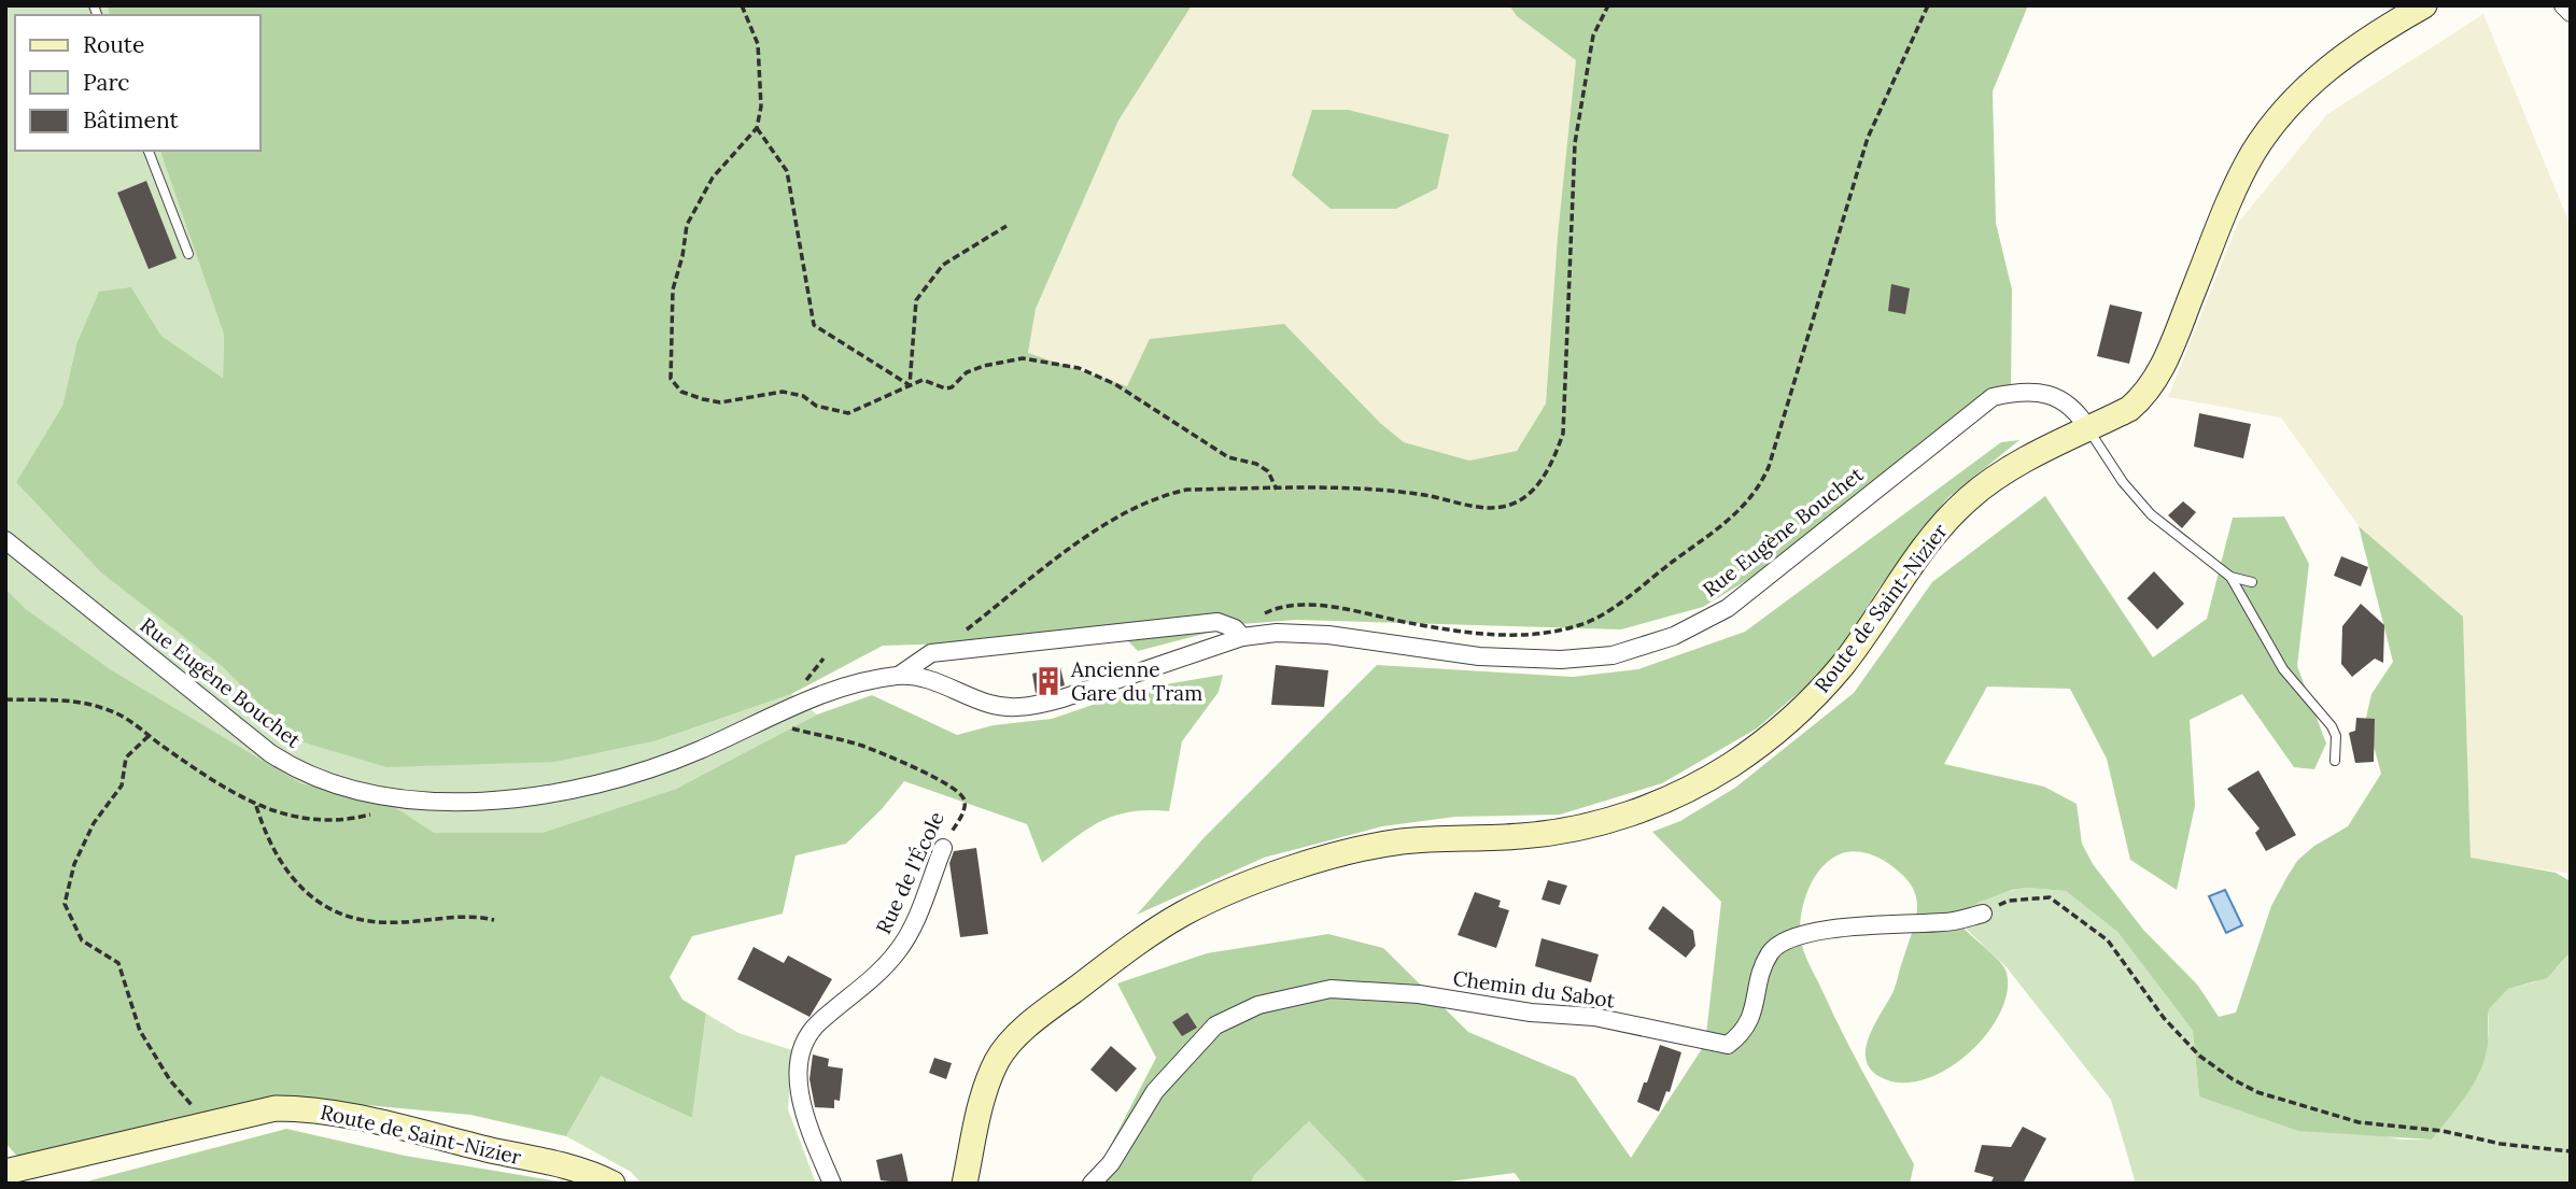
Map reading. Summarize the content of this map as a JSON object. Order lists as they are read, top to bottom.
{
  "streets": {
    "main road": ["Route de Saint-Nizier"],
    "street": ["Rue Eugène Bouchet", "Rue de l'École", "Chemin du Sabot"]
  },
  "crossings": [
    ["Rue Eugène Bouchet", "Route de Saint-Nizier"],
    ["Rue Eugène Bouchet", "Rue de l'École"]
  ],
  "places": {
    "building": ["Ancienne Gare du Tram"]
  },
  "legend": ["Route", "Parc", "Bâtiment"]
}
